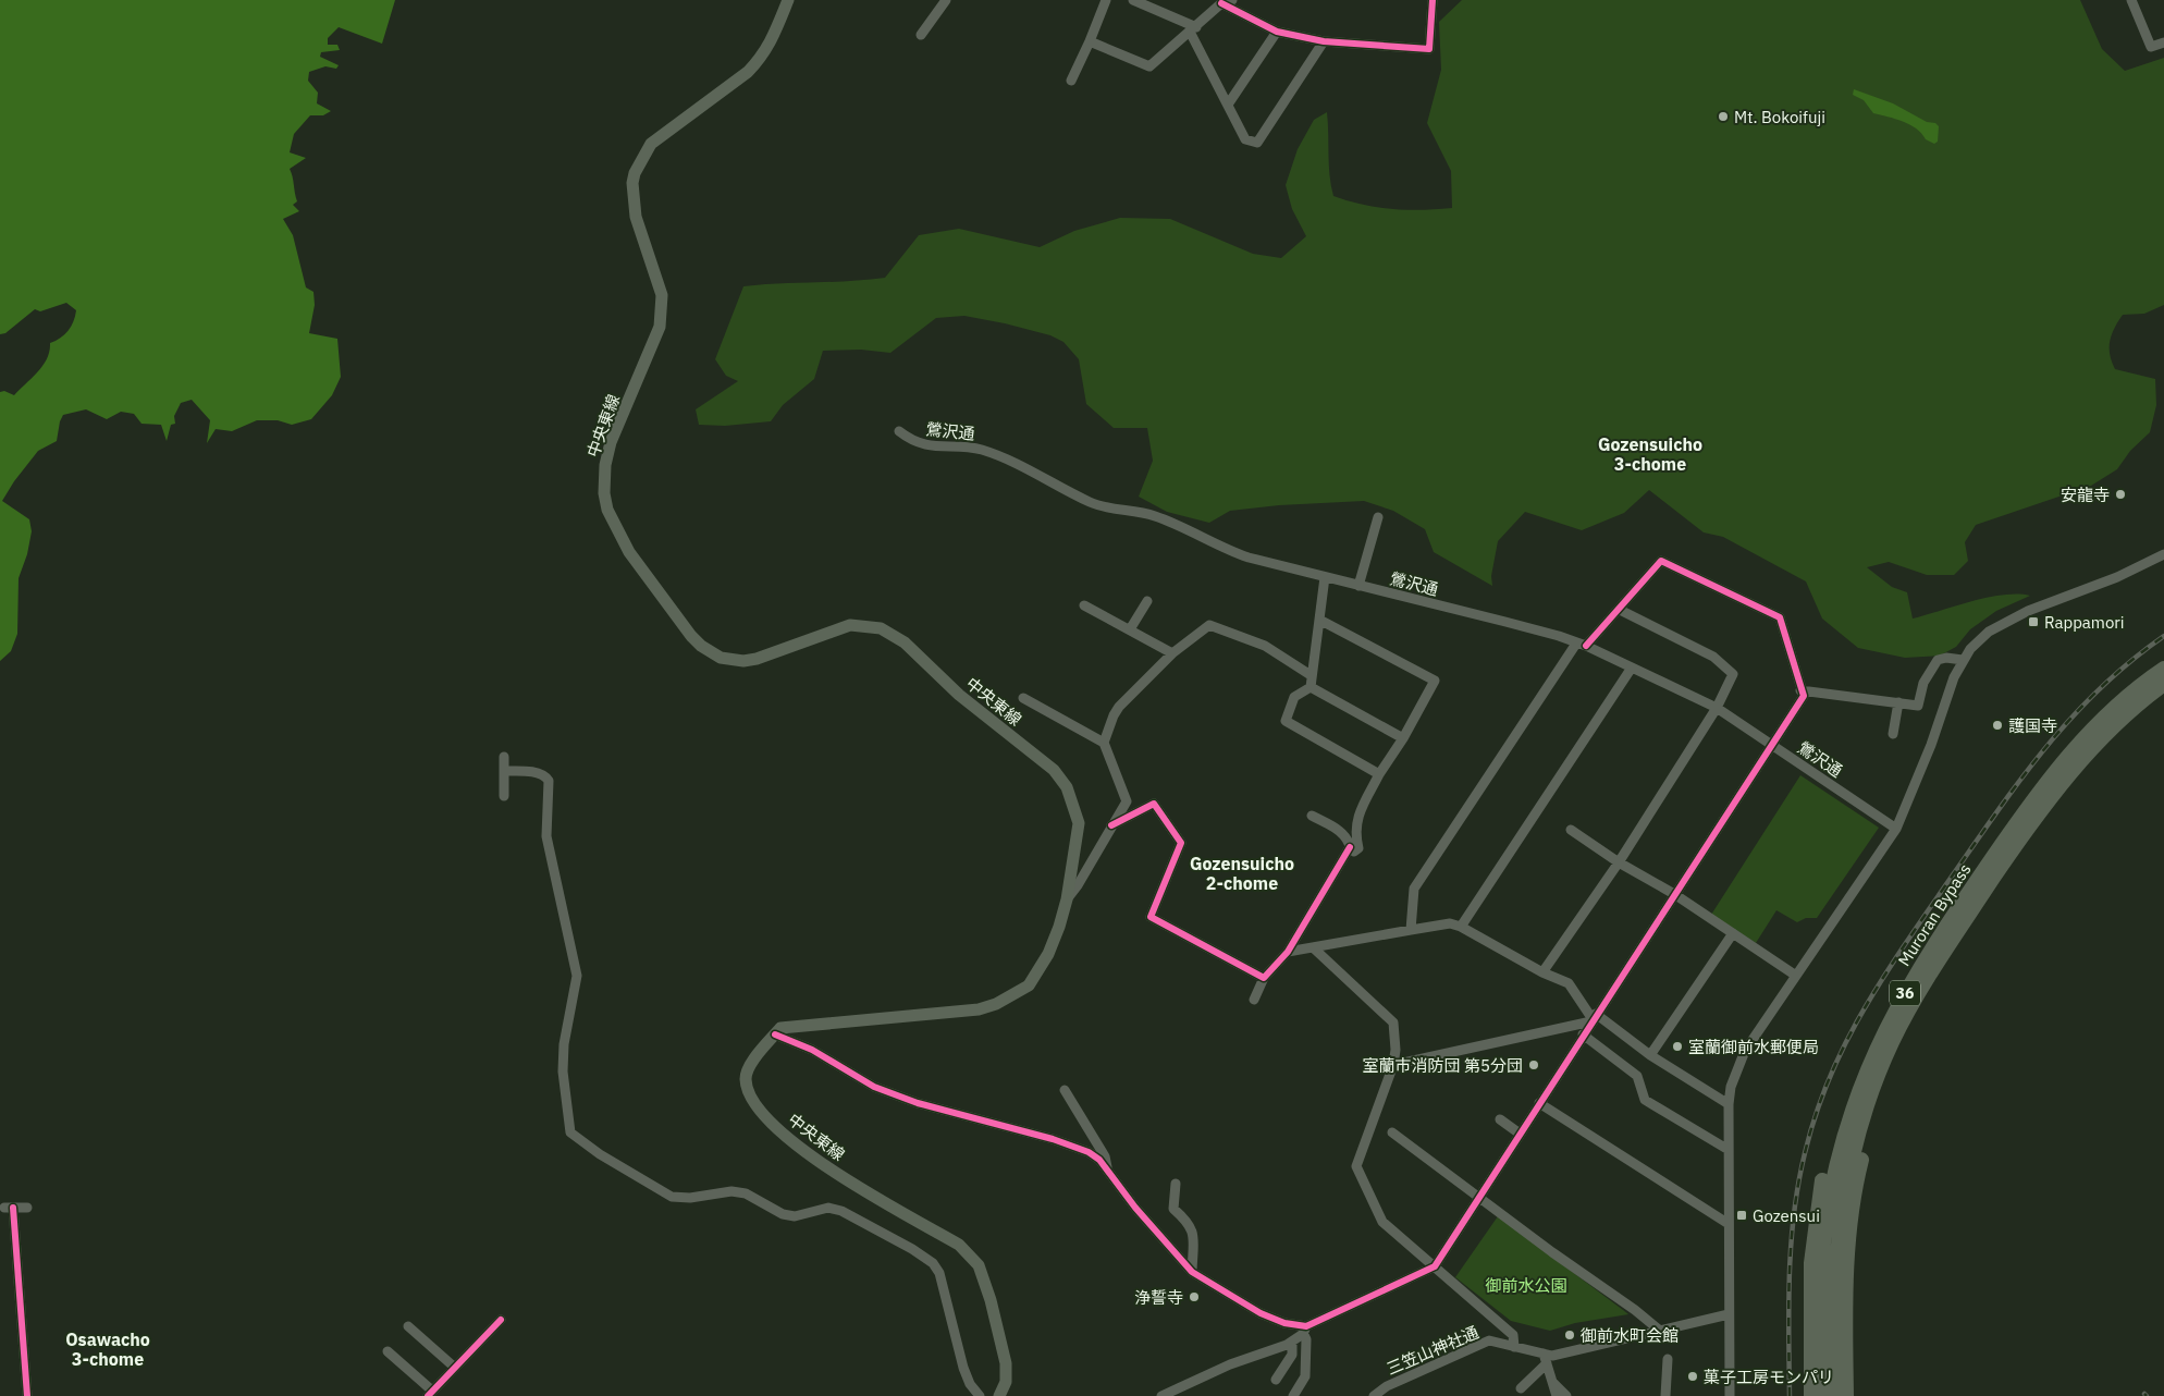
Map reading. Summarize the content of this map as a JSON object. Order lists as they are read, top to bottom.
{
  "streets": {
    "highway": ["Muroran Bypass", "36"],
    "main road": ["中央東線"],
    "street": ["鶯沢通", "三笠山神社通"]
  },
  "districts": ["Gozensuicho 3-chome", "Gozensuicho 2-chome", "Osawacho 3-chome"],
  "parks": ["御前水公園"],
  "places": {
    "other": [
      "Mt. Bokoifuji",
      "安龍寺",
      "護国寺",
      "室蘭御前水郵便局",
      "室蘭市消防団 第5分団",
      "浄誓寺",
      "御前水町会館",
      "菓子工房モンパリ"
    ],
    "transit": ["Rappamori", "Gozensui"]
  }
}
